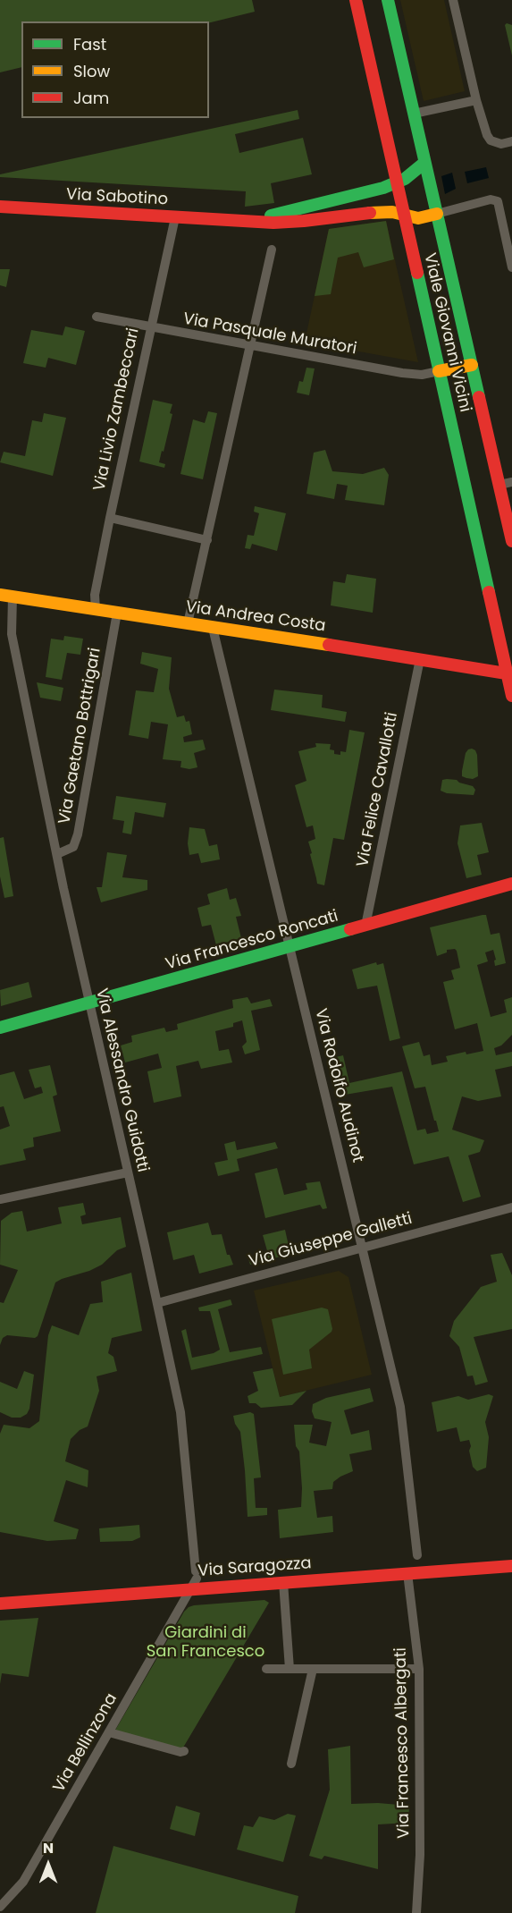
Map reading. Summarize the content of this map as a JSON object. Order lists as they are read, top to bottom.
{
  "streets": {
    "main road": [
      "Via Sabotino",
      "Viale Giovanni Vicini",
      "Via Andrea Costa",
      "Via Francesco Roncati",
      "Via Saragozza"
    ],
    "street": [
      "Via Pasquale Muratori",
      "Via Livio Zambeccari",
      "Via Gaetano Bottrigari",
      "Via Felice Cavallotti",
      "Via Alessandro Guidotti",
      "Via Rodolfo Audinot",
      "Via Giuseppe Galletti",
      "Via Bellinzona",
      "Via Francesco Albergati"
    ]
  },
  "crossings": [
    ["Via Sabotino", "Viale Giovanni Vicini"],
    ["Via Sabotino", "Via Livio Zambeccari"],
    ["Viale Giovanni Vicini", "Via Pasquale Muratori"],
    ["Viale Giovanni Vicini", "Via Andrea Costa"],
    ["Via Pasquale Muratori", "Via Livio Zambeccari"],
    ["Via Livio Zambeccari", "Via Andrea Costa"],
    ["Via Andrea Costa", "Via Gaetano Bottrigari"],
    ["Via Andrea Costa", "Via Felice Cavallotti"],
    ["Via Andrea Costa", "Via Alessandro Guidotti"],
    ["Via Andrea Costa", "Via Rodolfo Audinot"],
    ["Via Gaetano Bottrigari", "Via Alessandro Guidotti"],
    ["Via Felice Cavallotti", "Via Francesco Roncati"],
    ["Via Francesco Roncati", "Via Alessandro Guidotti"],
    ["Via Francesco Roncati", "Via Rodolfo Audinot"],
    ["Via Alessandro Guidotti", "Via Giuseppe Galletti"],
    ["Via Alessandro Guidotti", "Via Saragozza"],
    ["Via Alessandro Guidotti", "Via Bellinzona"],
    ["Via Rodolfo Audinot", "Via Giuseppe Galletti"],
    ["Via Rodolfo Audinot", "Via Saragozza"],
    ["Via Rodolfo Audinot", "Via Francesco Albergati"],
    ["Via Saragozza", "Via Bellinzona"],
    ["Via Saragozza", "Via Francesco Albergati"]
  ],
  "parks": ["Giardini di San Francesco"],
  "legend": ["Fast", "Slow", "Jam"],
  "north": "top"
}
